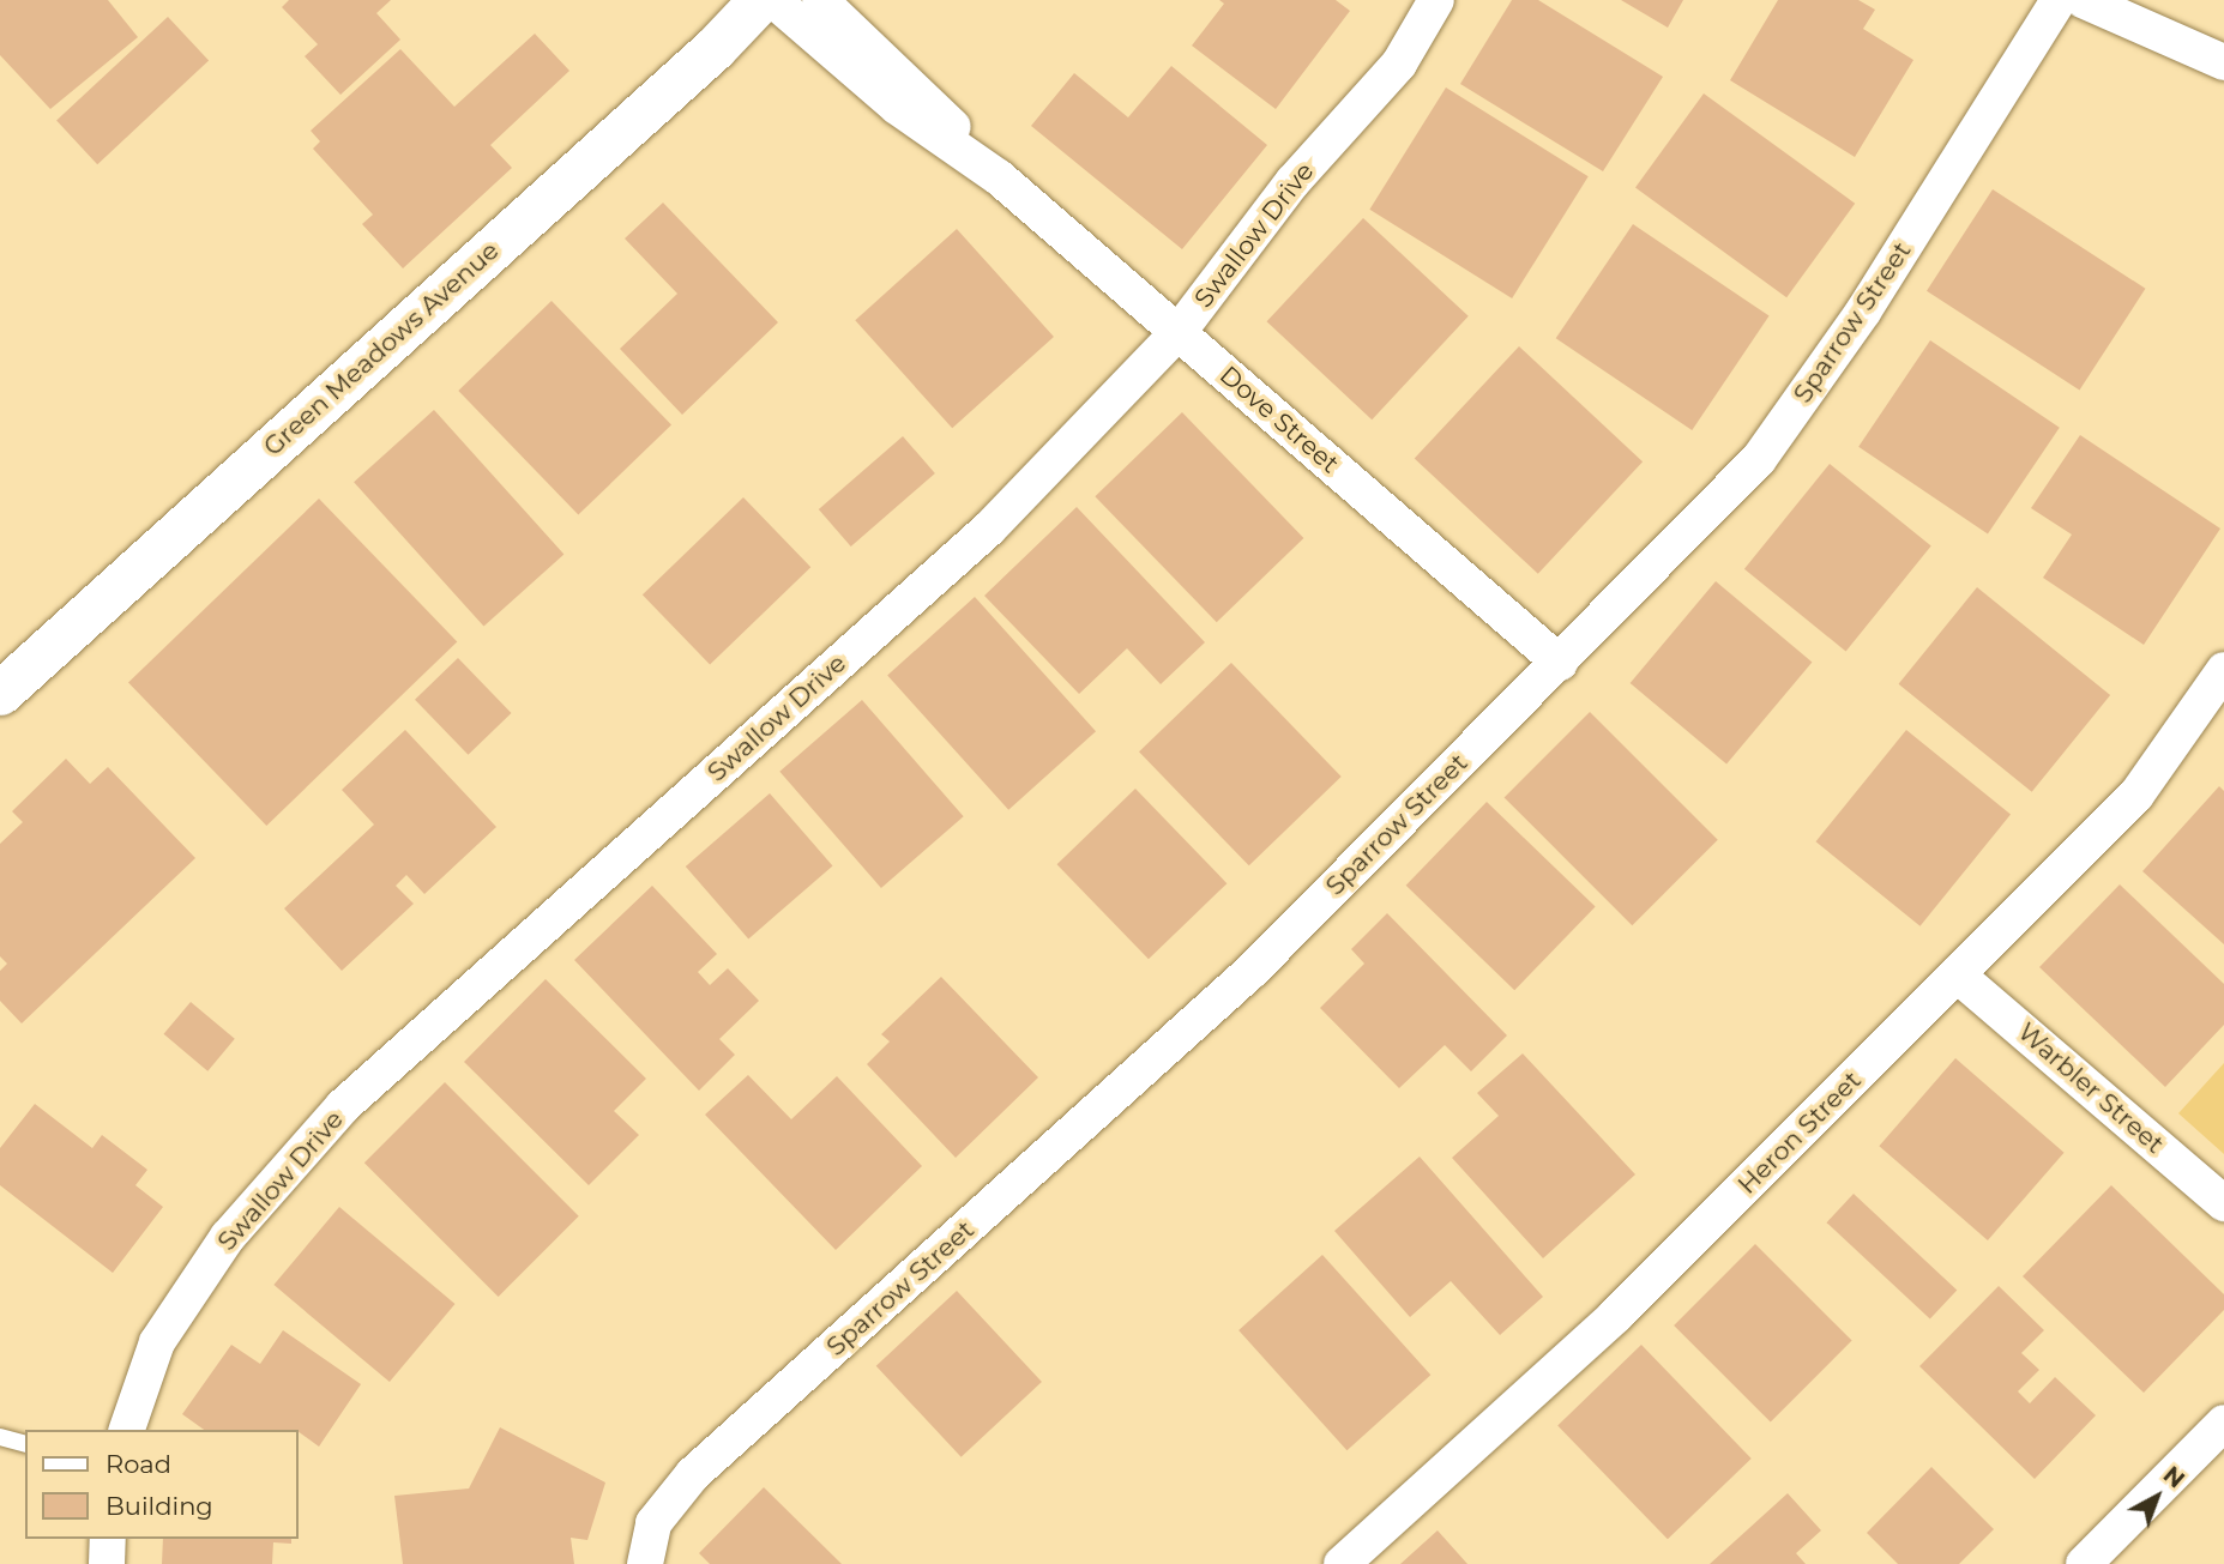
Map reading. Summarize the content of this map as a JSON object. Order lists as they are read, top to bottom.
{
  "streets": {
    "street": [
      "Swallow Drive",
      "Sparrow Street",
      "Green Meadows Avenue",
      "Dove Street",
      "Warbler Street",
      "Heron Street"
    ]
  },
  "crossings": [
    ["Swallow Drive", "Dove Street"],
    ["Sparrow Street", "Dove Street"],
    ["Warbler Street", "Heron Street"]
  ],
  "legend": ["Road", "Building"],
  "north": "top right"
}
